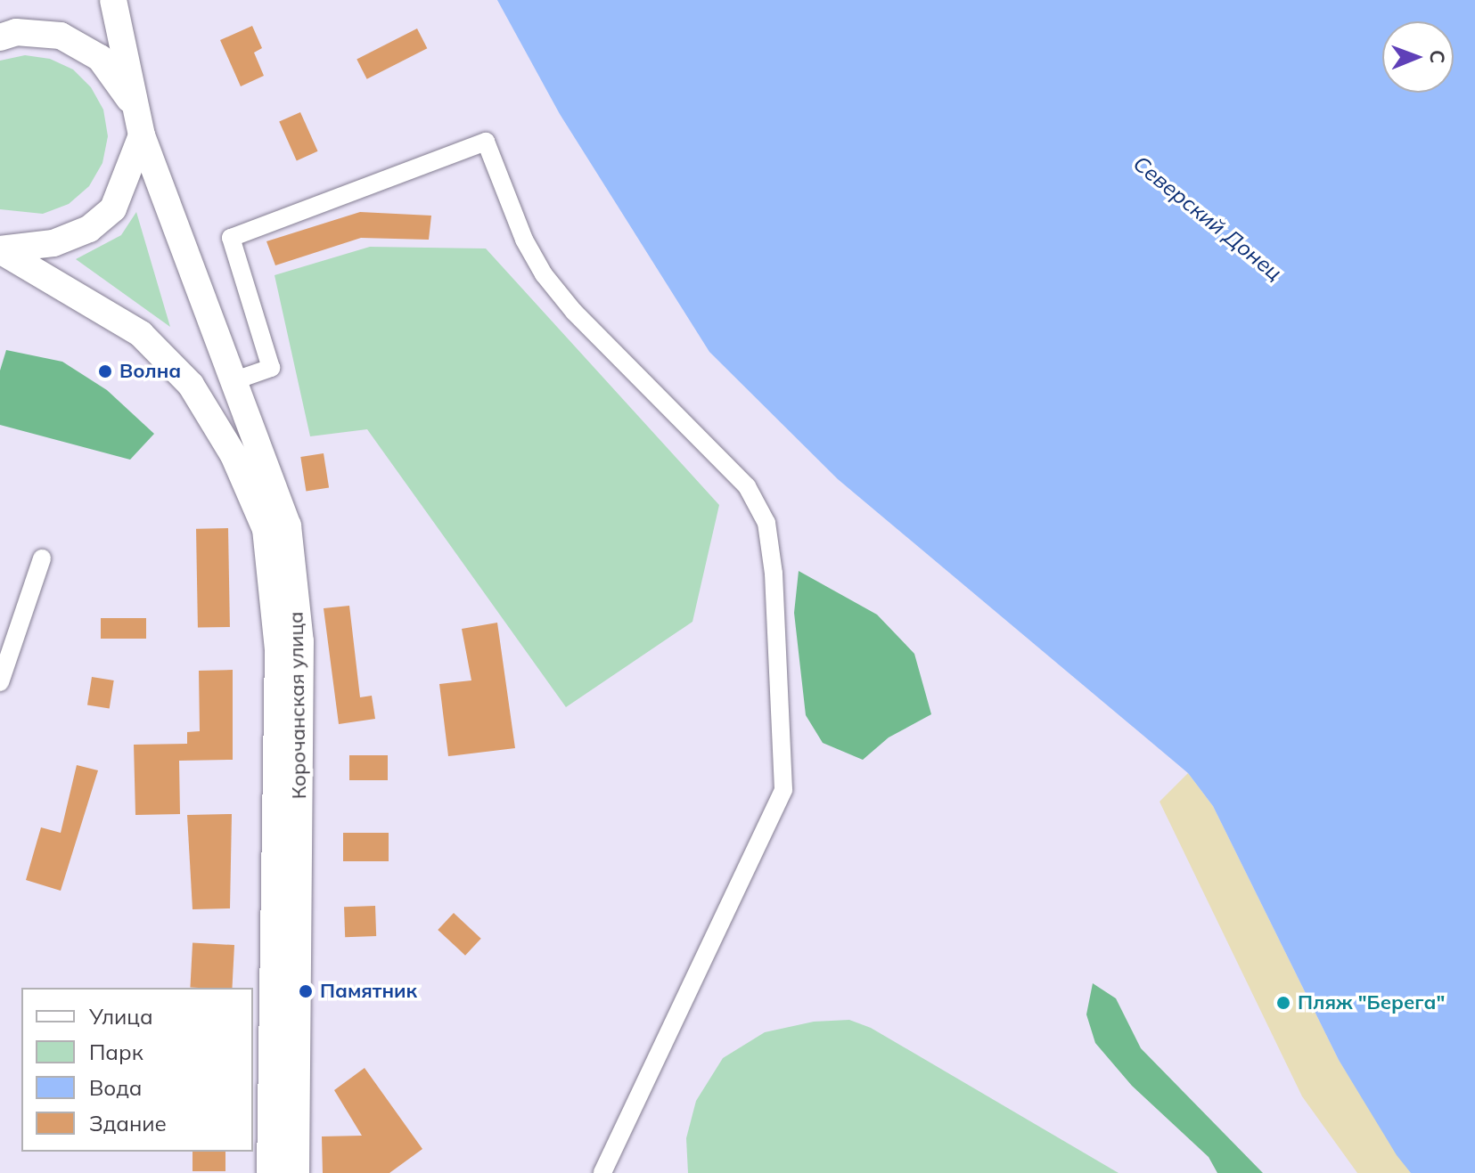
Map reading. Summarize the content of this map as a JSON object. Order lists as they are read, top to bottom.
{
  "streets": {
    "main road": ["Корочанская улица"]
  },
  "water": ["Северский Донец"],
  "places": ["Волна", "Памятник", "Пляж \"Берега\""],
  "legend": [
    "Улица",
    "Парк",
    "Вода",
    "Здание"
  ],
  "north": "right"
}
